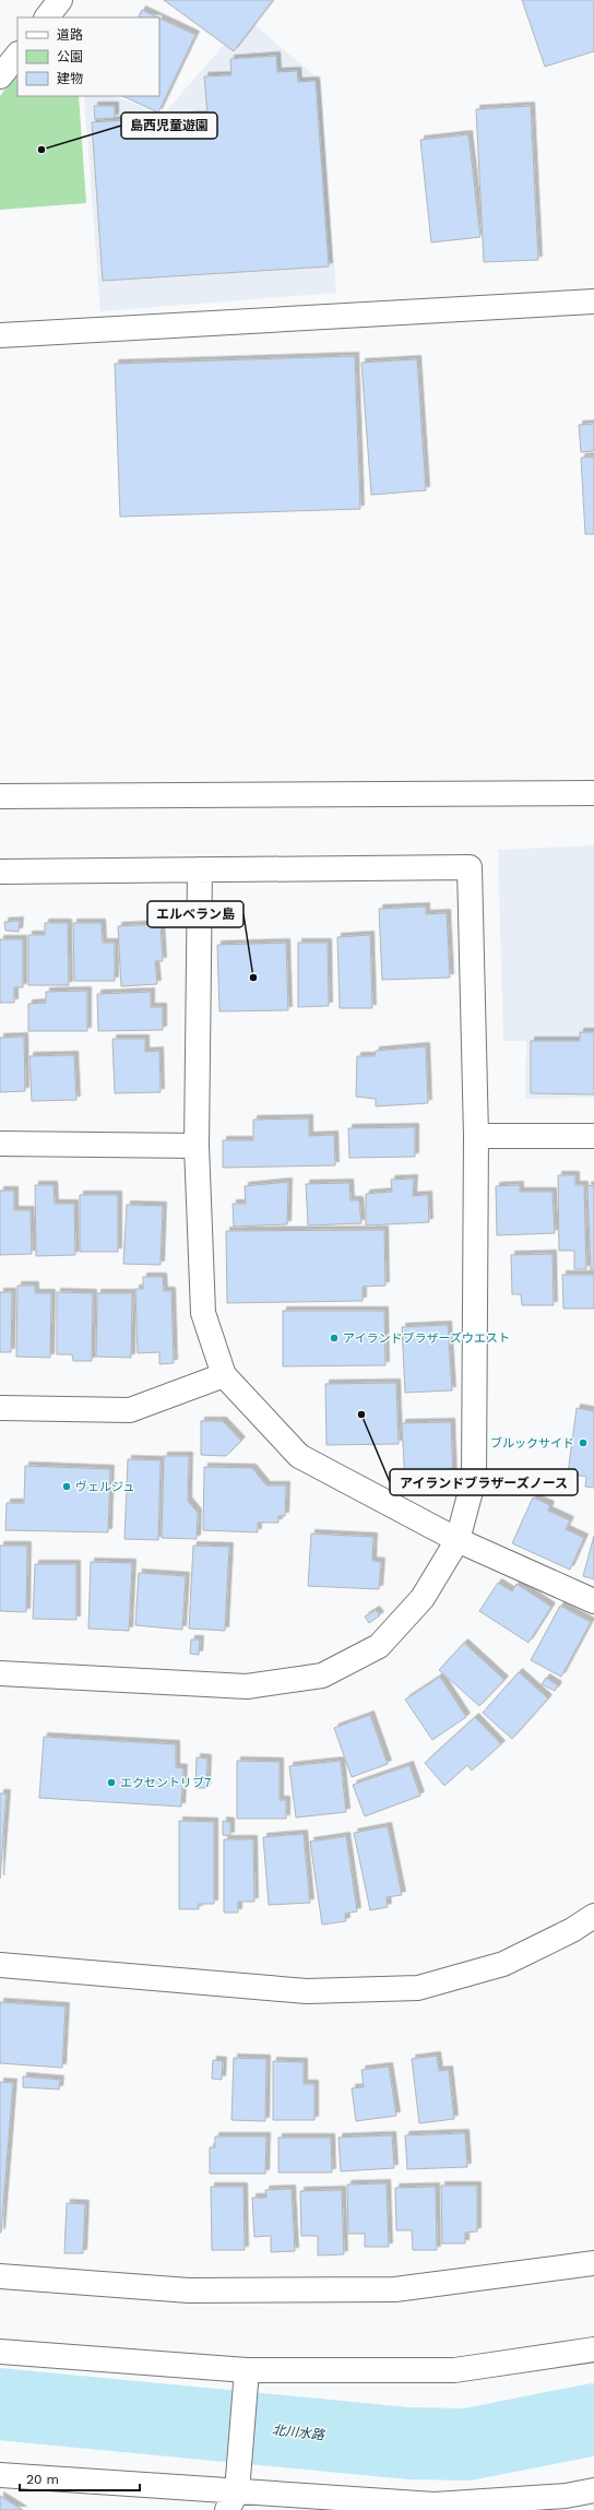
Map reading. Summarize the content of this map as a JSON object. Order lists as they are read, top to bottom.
{
  "water": ["北川水路"],
  "places": [
    "島西児童遊園",
    "エルベラン島",
    "アイランドブラザーズウエスト",
    "アイランドブラザーズノース",
    "ブルックサイド",
    "ヴェルジュ",
    "エクセントリブ7"
  ],
  "legend": ["道路", "公園", "建物"],
  "scale_bar": "20 m"
}
